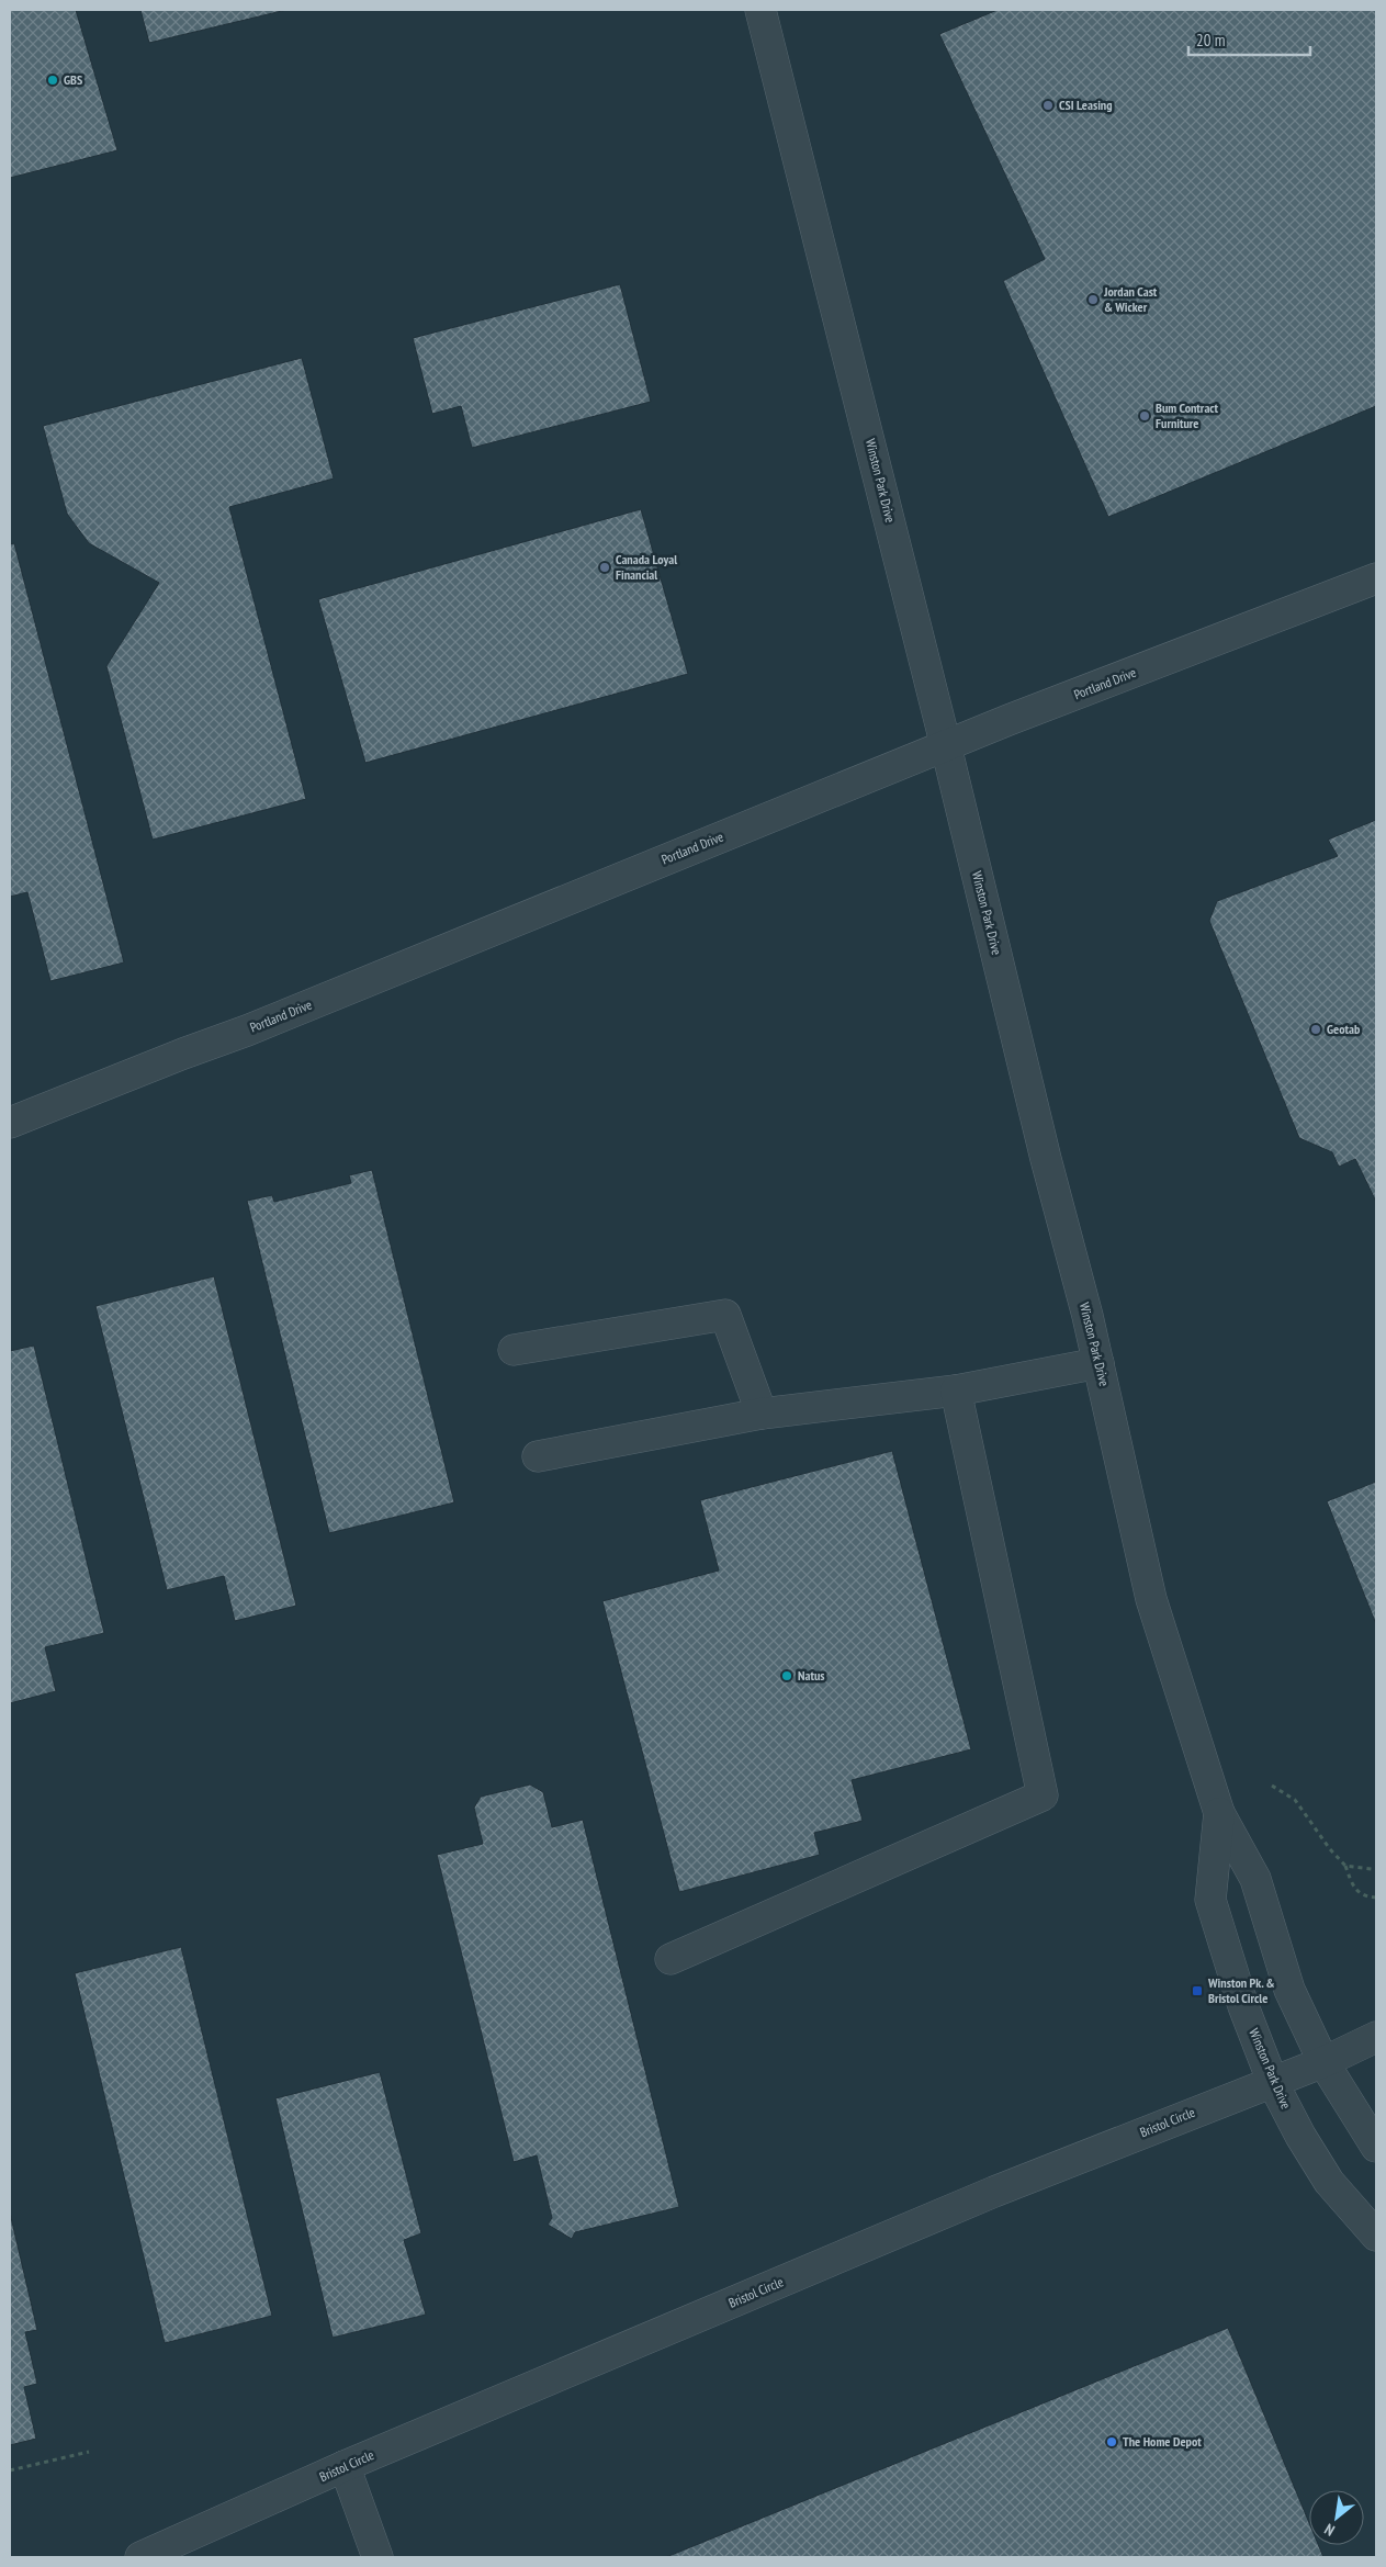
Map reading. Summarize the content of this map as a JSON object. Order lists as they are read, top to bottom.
{
  "streets": {
    "street": ["Winston Park Drive", "Portland Drive", "Bristol Circle"]
  },
  "crossings": [
    ["Winston Park Drive", "Portland Drive"],
    ["Winston Park Drive", "Bristol Circle"]
  ],
  "places": {
    "other": [
      "GBS",
      "CSI Leasing",
      "Jordan Cast & Wicker",
      "Bum Contract Furniture",
      "Canada Loyal Financial",
      "Geotab",
      "Natus",
      "The Home Depot"
    ],
    "transit": ["Winston Pk. & Bristol Circle"]
  },
  "scale_bar": "20 m",
  "north": "bottom left"
}
